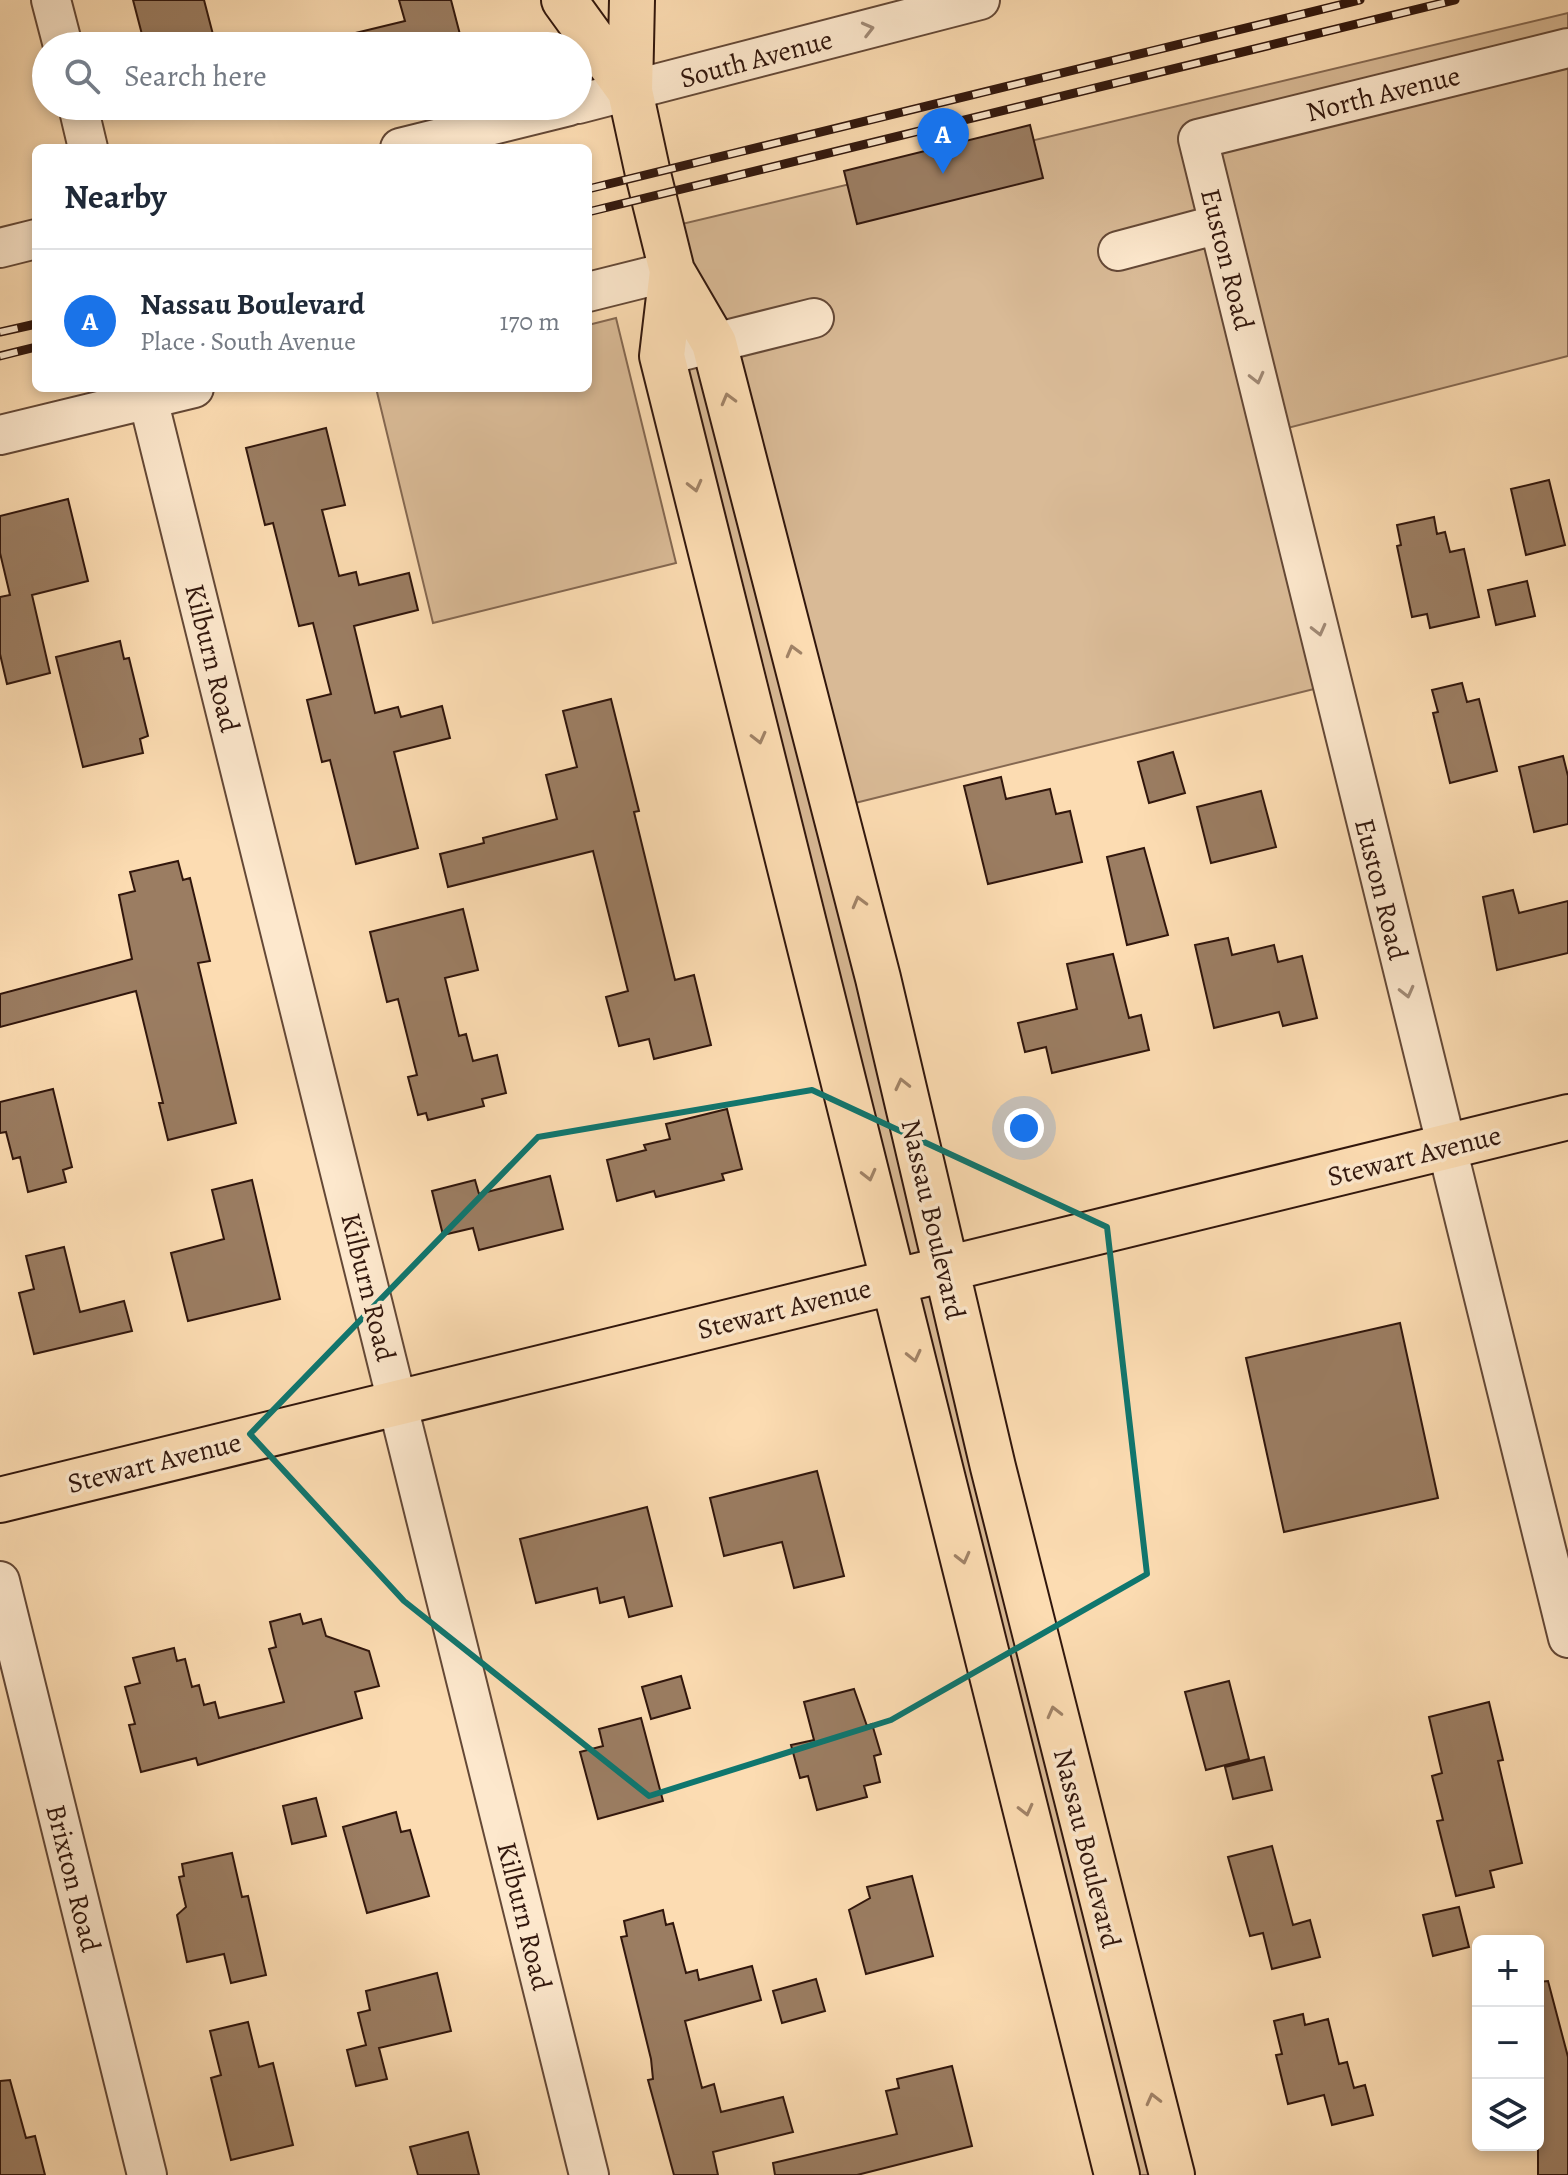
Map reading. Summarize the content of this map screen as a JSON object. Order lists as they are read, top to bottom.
{
  "streets": {
    "main road": ["Stewart Avenue", "Nassau Boulevard"],
    "street": [
      "South Avenue",
      "North Avenue",
      "Euston Road",
      "Kilburn Road",
      "Brixton Road"
    ]
  },
  "crossings": [
    ["South Avenue", "Nassau Boulevard"],
    ["North Avenue", "Euston Road"],
    ["Euston Road", "Stewart Avenue"],
    ["Kilburn Road", "Stewart Avenue"],
    ["Stewart Avenue", "Nassau Boulevard"]
  ],
  "one_way": ["Euston Road"],
  "page": {
    "search": "Search here",
    "pins": "A",
    "heading": "Nearby",
    "list": [
      {
        "mark": "A",
        "name": "Nassau Boulevard",
        "note": "Place · South Avenue",
        "value": "170 m"
      }
    ],
    "map_buttons": ["+", "−"]
  }
}
